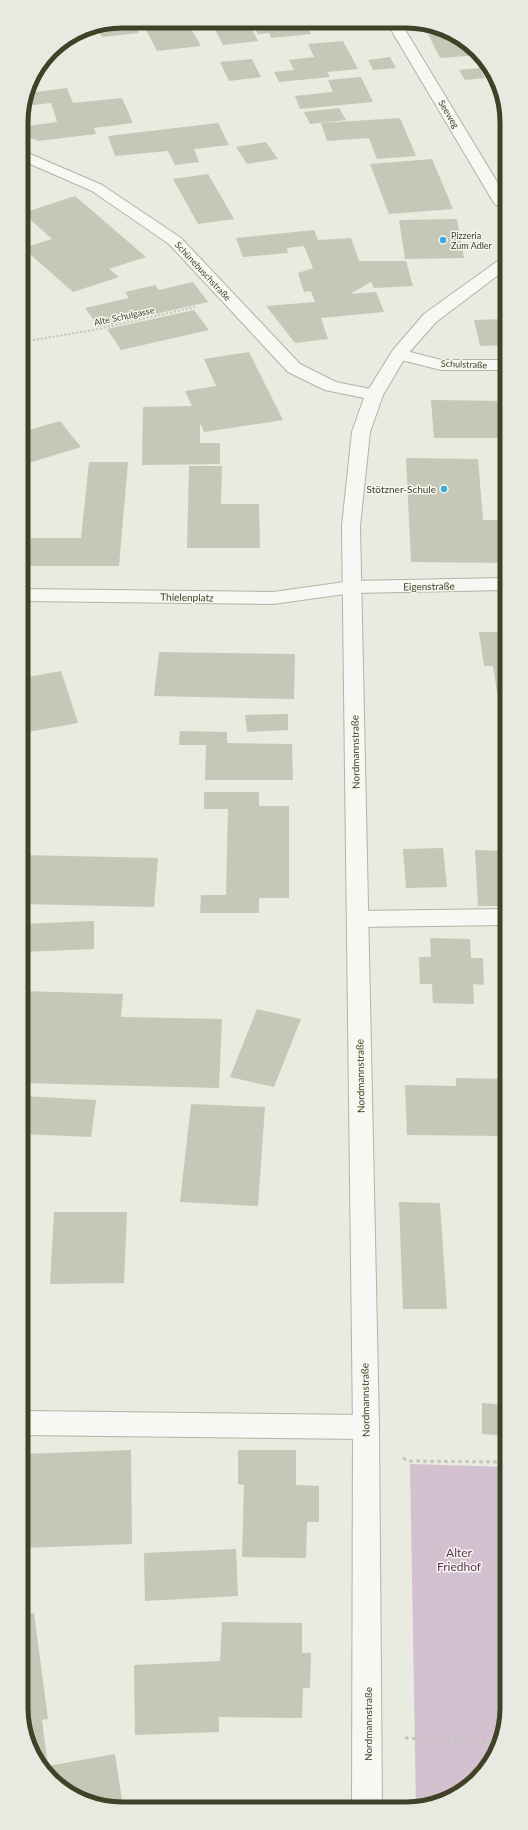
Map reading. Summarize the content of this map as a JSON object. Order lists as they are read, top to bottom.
{
  "streets": {
    "street": [
      "Seeweg",
      "Schünebuschstraße",
      "Schulstraße",
      "Eigenstraße",
      "Thielenplatz",
      "Nordmannstraße"
    ],
    "path": ["Alte Schulgasse"]
  },
  "crossings": [
    ["Schünebuschstraße", "Alte Schulgasse"],
    ["Schünebuschstraße", "Nordmannstraße"],
    ["Schulstraße", "Nordmannstraße"],
    ["Eigenstraße", "Thielenplatz"],
    ["Eigenstraße", "Nordmannstraße"],
    ["Thielenplatz", "Nordmannstraße"]
  ],
  "parks": ["Alter Friedhof"],
  "places": ["Pizzeria Zum Adler", "Stötzner-Schule"]
}
